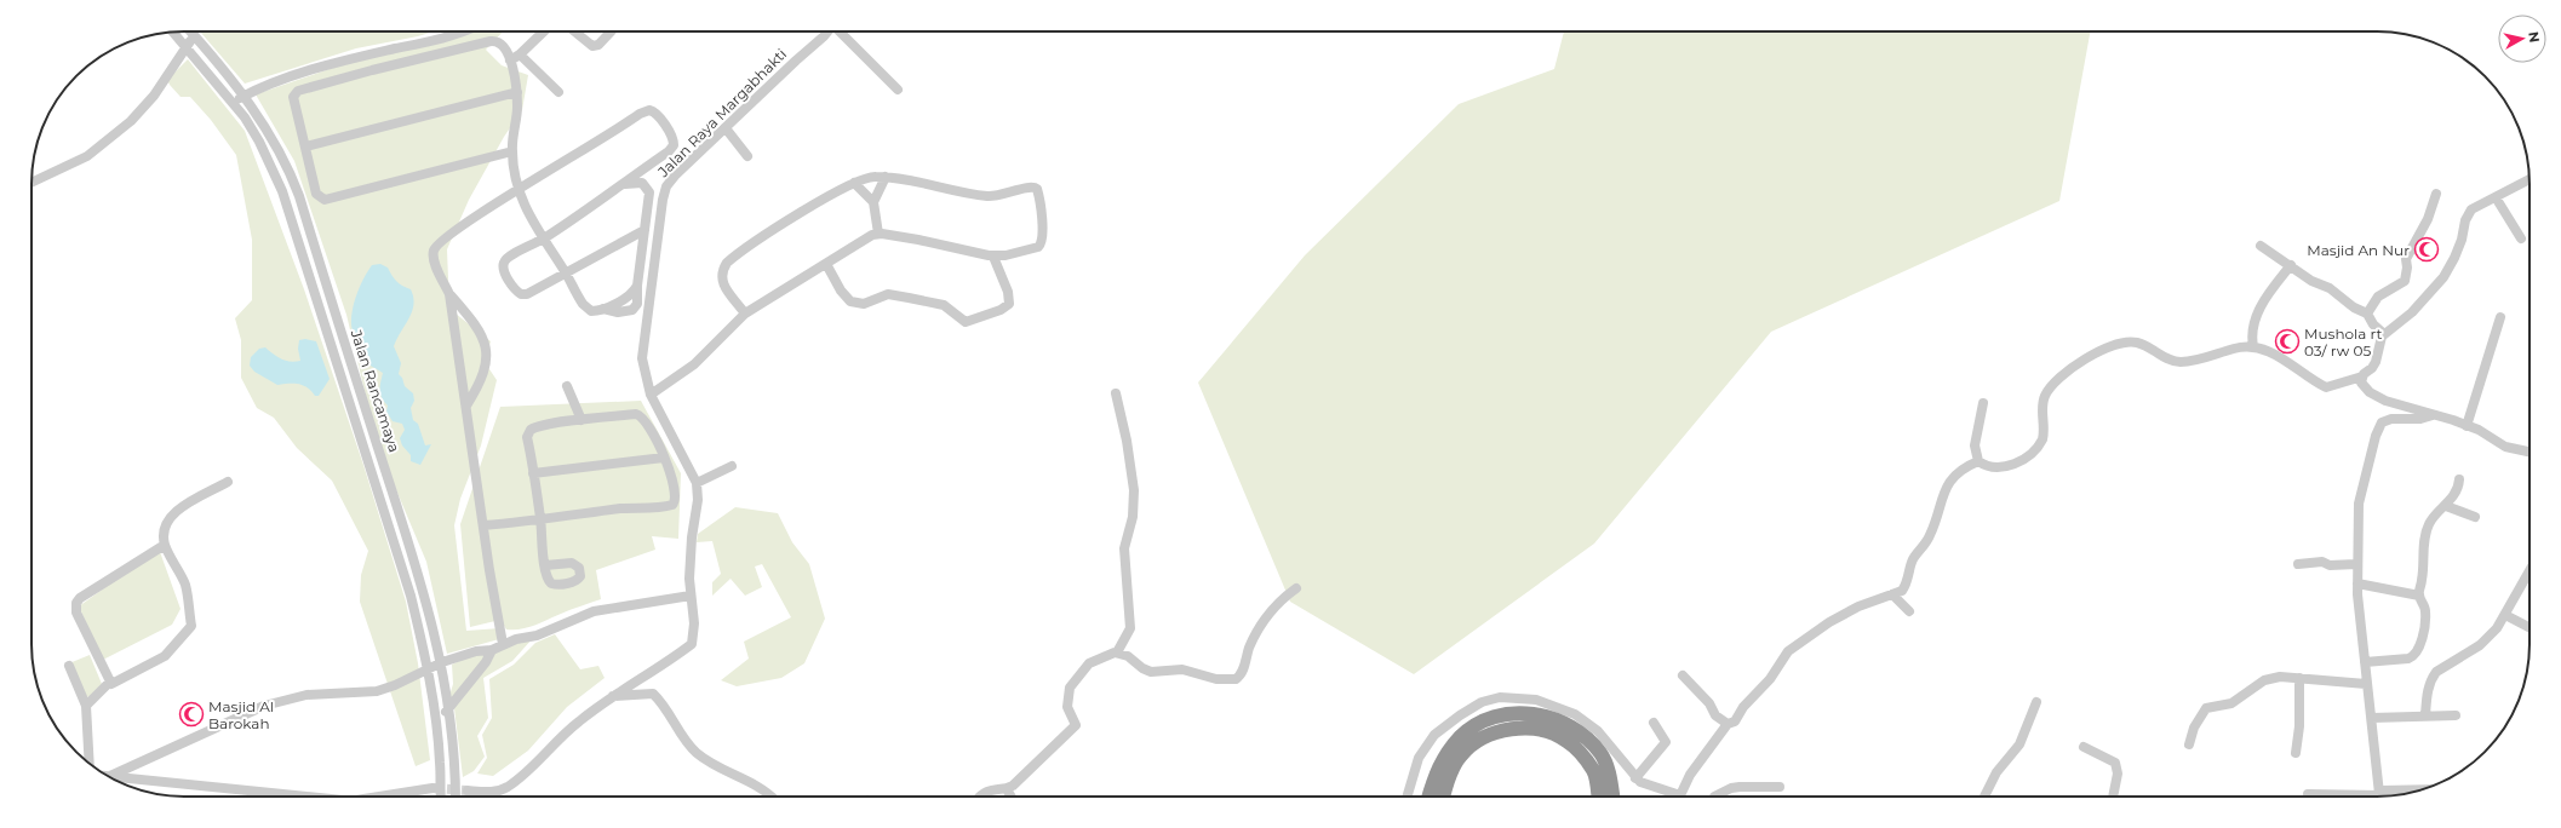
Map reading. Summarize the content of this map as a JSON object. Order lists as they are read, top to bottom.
{
  "streets": {
    "street": ["Jalan Raya Margabhakti", "Jalan Rancamaya"]
  },
  "places": {
    "mosque": ["Masjid An Nur", "Mushola rt 03/ rw 05", "Masjid Al Barokah"]
  },
  "north": "right"
}
